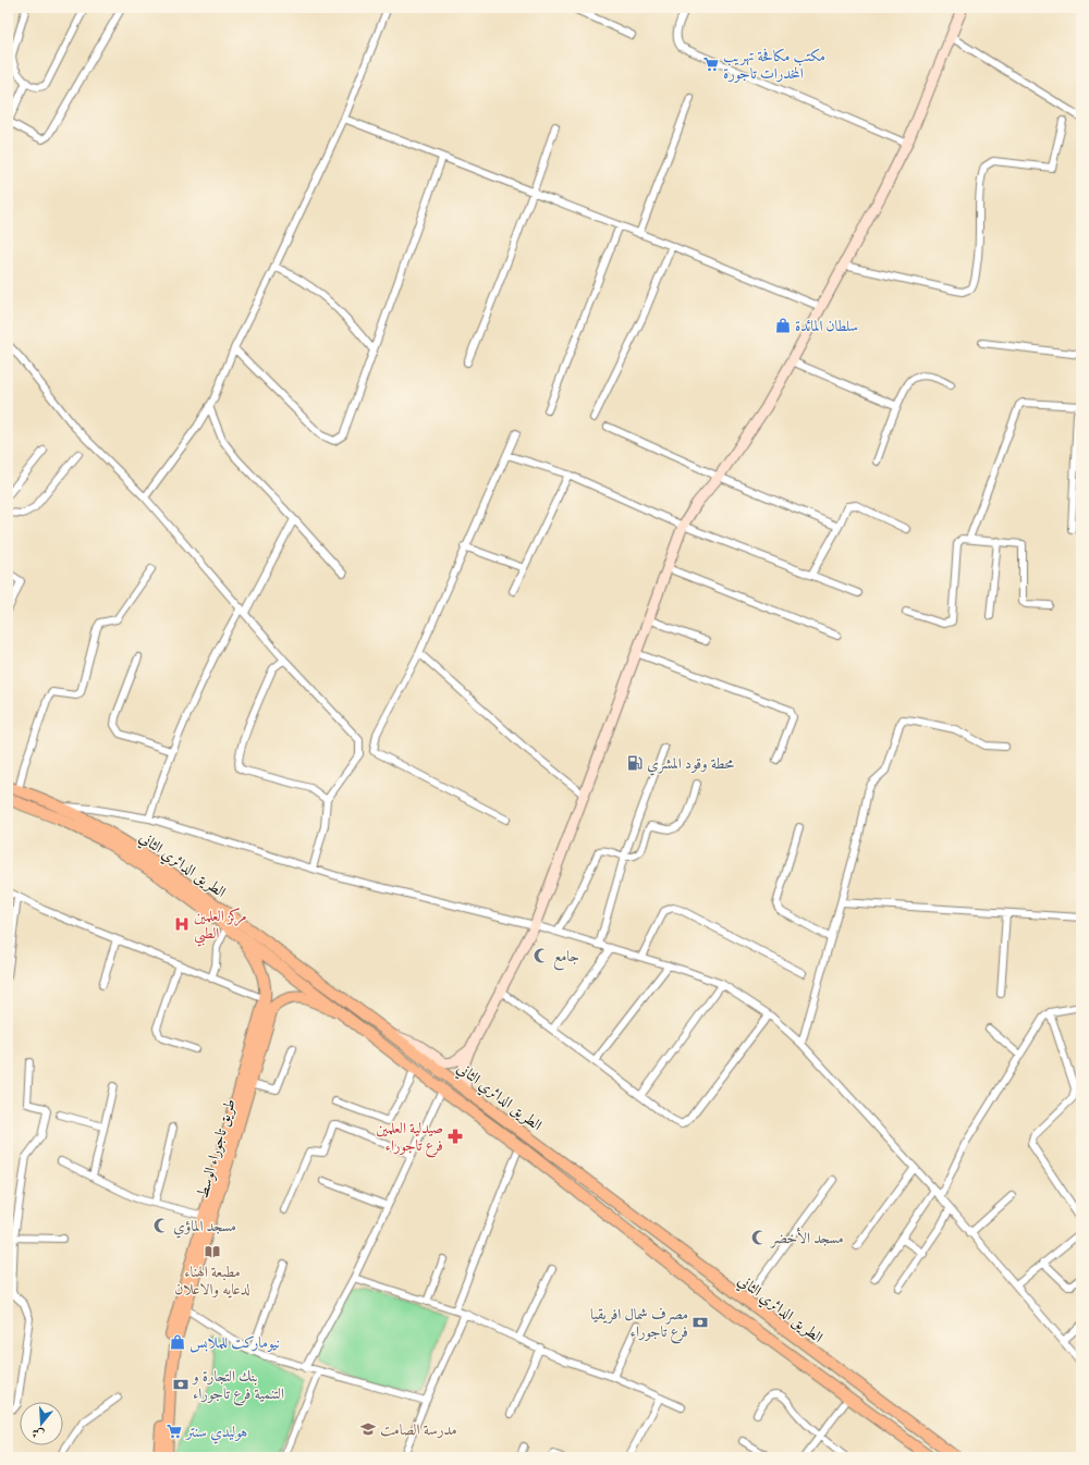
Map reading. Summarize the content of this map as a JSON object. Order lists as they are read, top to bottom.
{
  "streets": {
    "main road": ["الطريق الدائري الثاني", "طريق تاجوراء الوسط"]
  },
  "crossings": [
    ["الطريق الدائري الثاني", "طريق تاجوراء الوسط"]
  ],
  "places": {
    "supermarket": ["مكتب مكافحة تهريب المخدرات تاجورة", "هوليدي سنتر"],
    "shop": ["سلطان المائدة", "نيوماركت للملابس"],
    "fuel station": ["محطة وقود المشري"],
    "hospital": ["مركز العلمين الطبي"],
    "mosque": ["جامع", "مسجد الماؤي", "مسجد الأخضر"],
    "pharmacy": ["صيدلية العلمين فرع تاجوراء"],
    "library": ["مطبعة الهناء لدعايه والاعلان"],
    "bank": ["مصرف شمال افريقيا فرع تاجوراء", "بنك التجارة و التنمية فرع تاجوراء"],
    "school or university": ["مدرسة الصامت"]
  },
  "north": "bottom"
}
